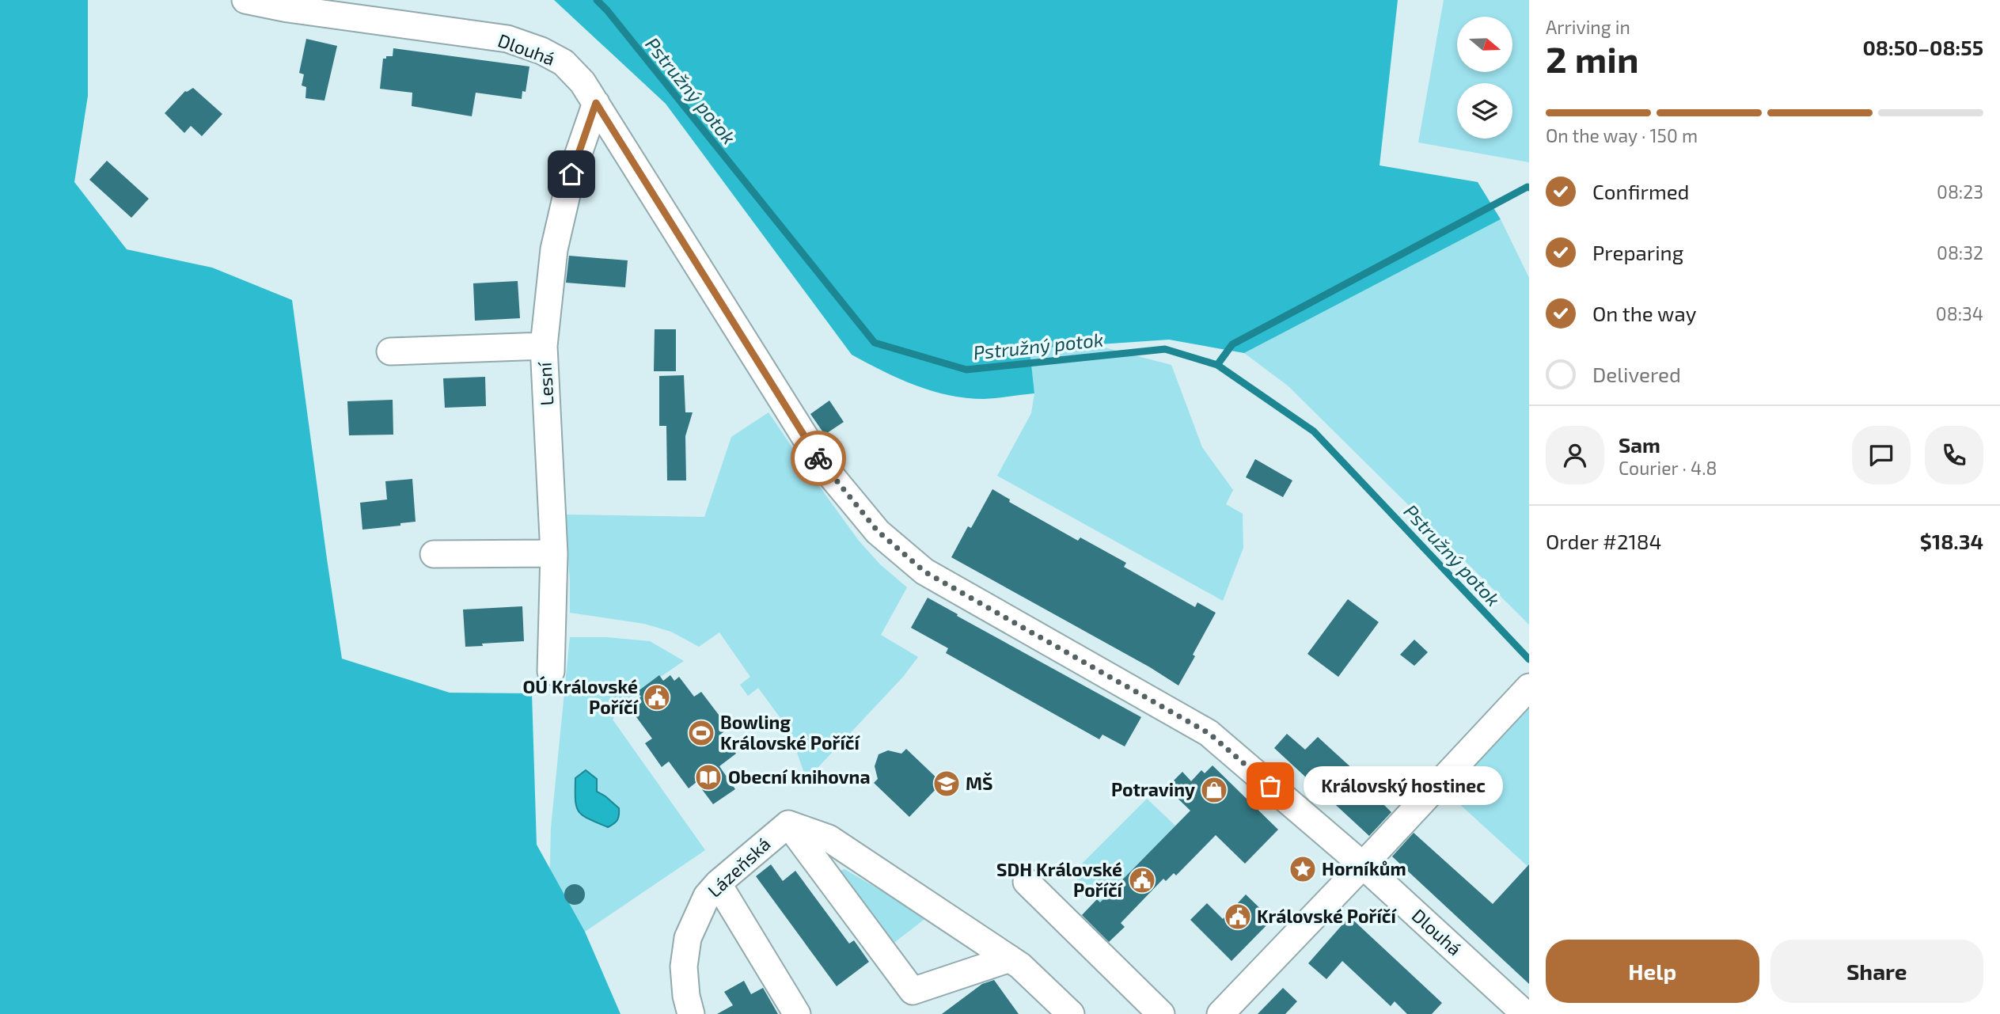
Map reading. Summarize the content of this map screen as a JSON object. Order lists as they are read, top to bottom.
{
  "streets": {
    "street": ["Dlouhá", "Lesní", "Lázeňská"]
  },
  "crossings": [
    ["Dlouhá", "Lesní"]
  ],
  "water": ["Pstružný potok"],
  "places": {
    "public building": ["OÚ Královské Poříčí", "SDH Královské Poříčí", "Královské Poříčí"],
    "sports": ["Bowling Královské Poříčí"],
    "library": ["Obecní knihovna"],
    "school or university": ["MŠ"],
    "other": ["Královský hostinec"],
    "shop": ["Potraviny"],
    "place": ["Horníkům"]
  },
  "north": "right",
  "page": {
    "heading": ["2 min", "Arriving in", "08:50–08:55"],
    "panel": [
      "Sam",
      "Courier · 4.8",
      "Order #2184",
      "$18.34"
    ],
    "bar": "On the way · 150 m",
    "list": [
      ["Confirmed", "08:23"],
      ["Preparing", "08:32"],
      ["On the way", "08:34"],
      "Delivered"
    ],
    "bubble": "Královský hostinec",
    "buttons": ["Help", "Share"]
  }
}
